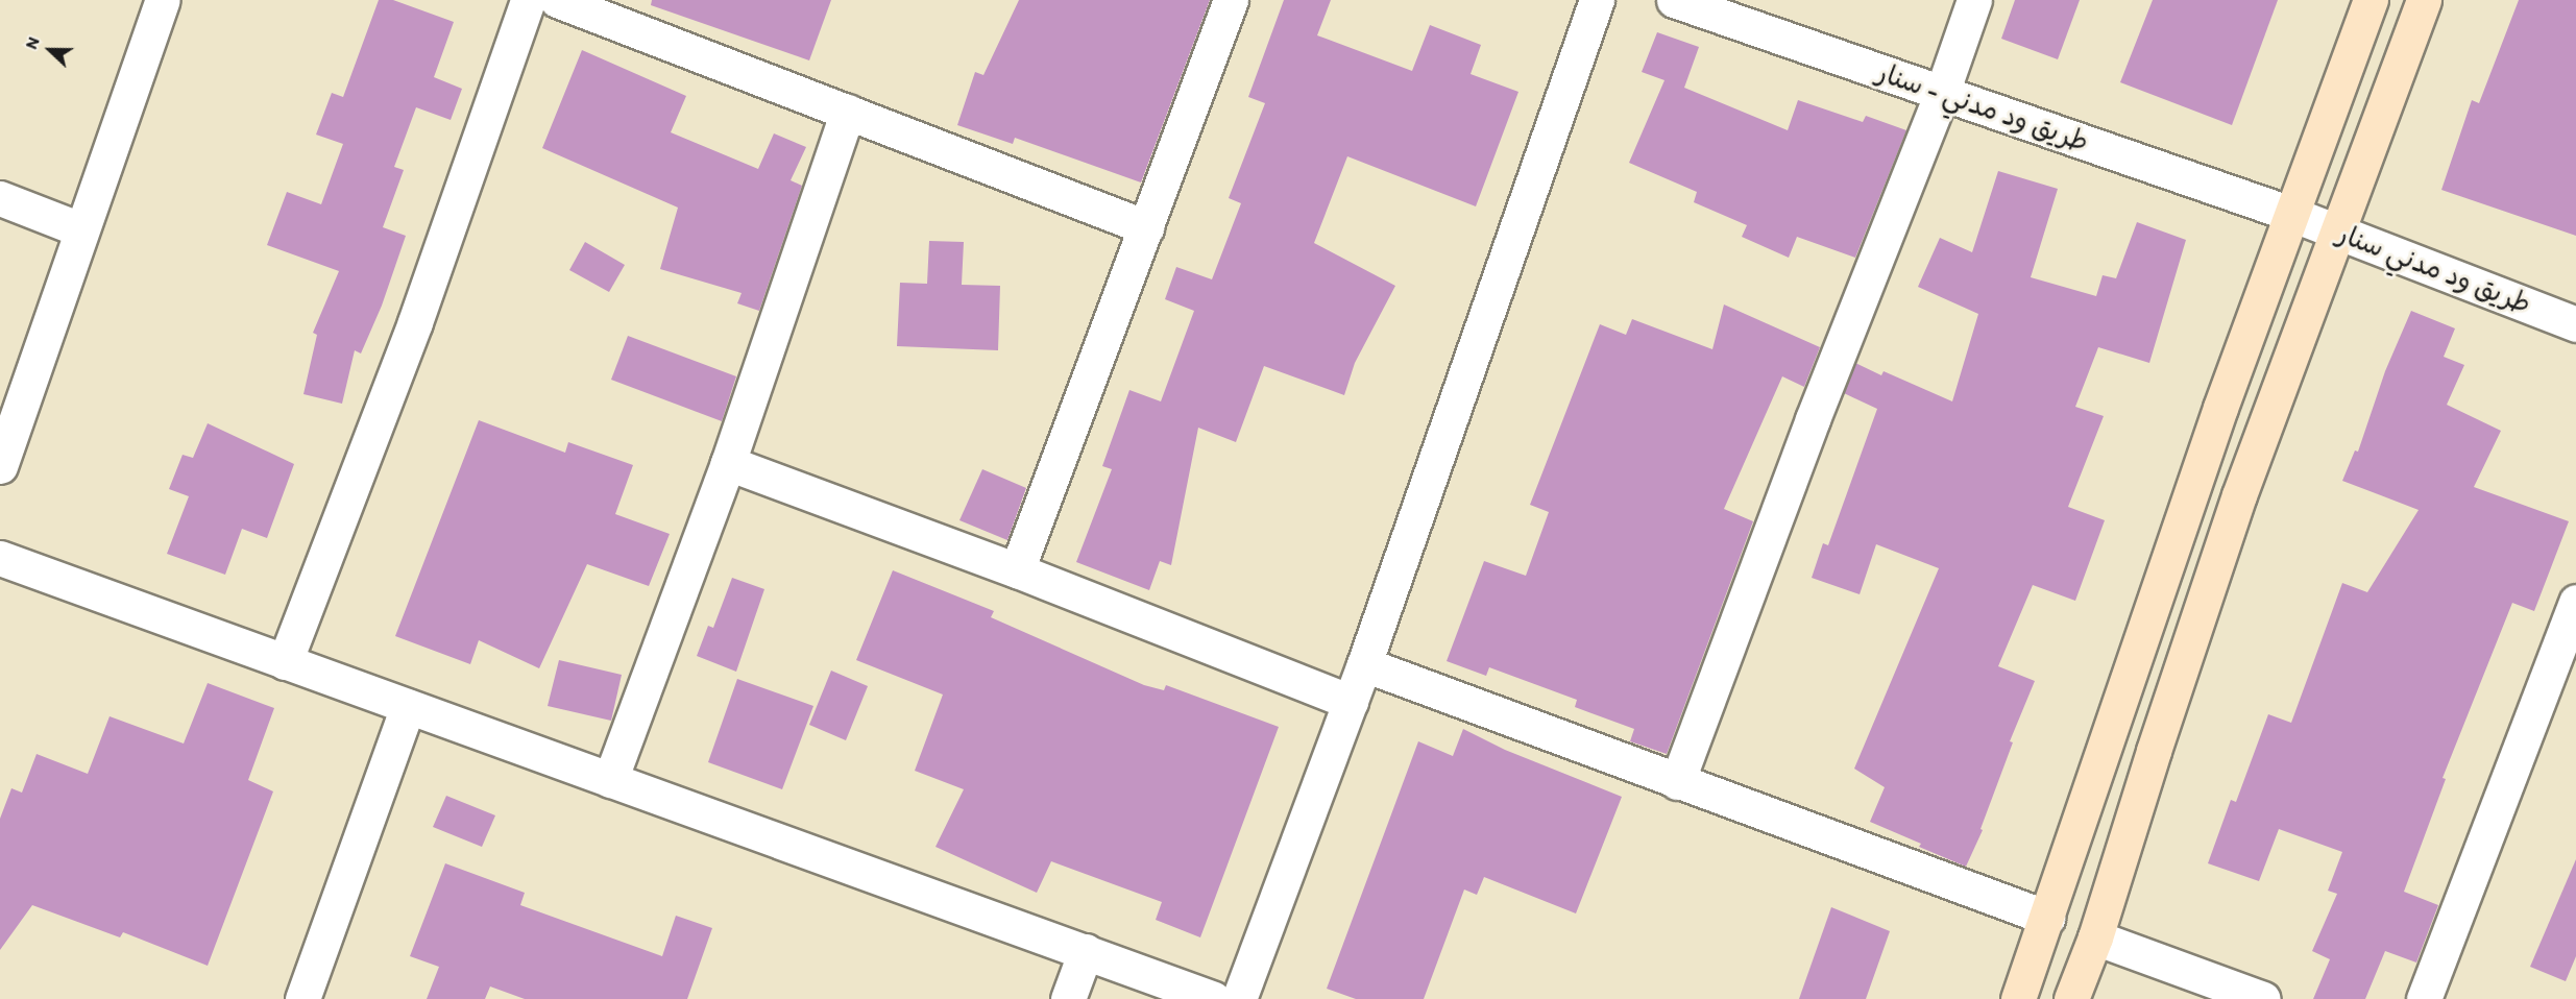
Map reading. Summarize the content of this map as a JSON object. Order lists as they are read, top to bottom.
{
  "streets": {
    "street": ["طريق ود مدني - سنار", "طريق ود مدني سنار"]
  },
  "crossings": [
    ["طريق ود مدني - سنار", "طريق ود مدني سنار"]
  ],
  "north": "left"
}
